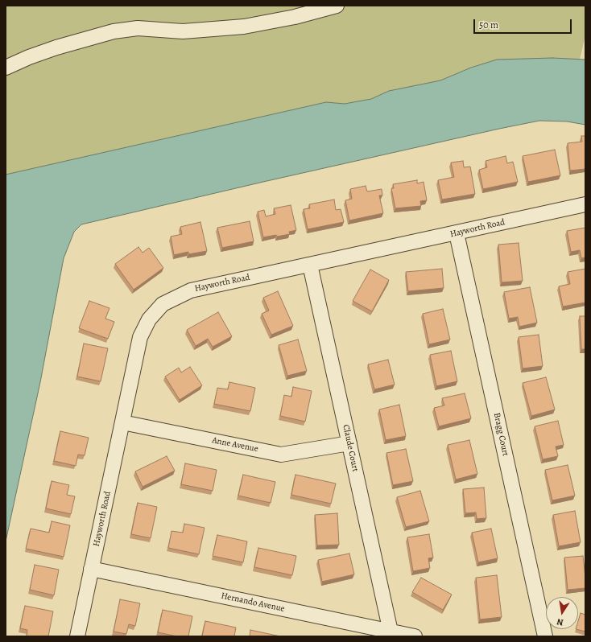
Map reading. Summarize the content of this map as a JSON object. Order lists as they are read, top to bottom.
{
  "streets": {
    "street": [
      "Hayworth Road",
      "Bragg Court",
      "Anne Avenue",
      "Claude Court",
      "Hernando Avenue"
    ]
  },
  "crossings": [
    ["Hayworth Road", "Bragg Court"],
    ["Hayworth Road", "Anne Avenue"],
    ["Hayworth Road", "Claude Court"],
    ["Hayworth Road", "Hernando Avenue"],
    ["Anne Avenue", "Claude Court"],
    ["Claude Court", "Hernando Avenue"]
  ],
  "scale_bar": "50 m",
  "north": "bottom"
}
